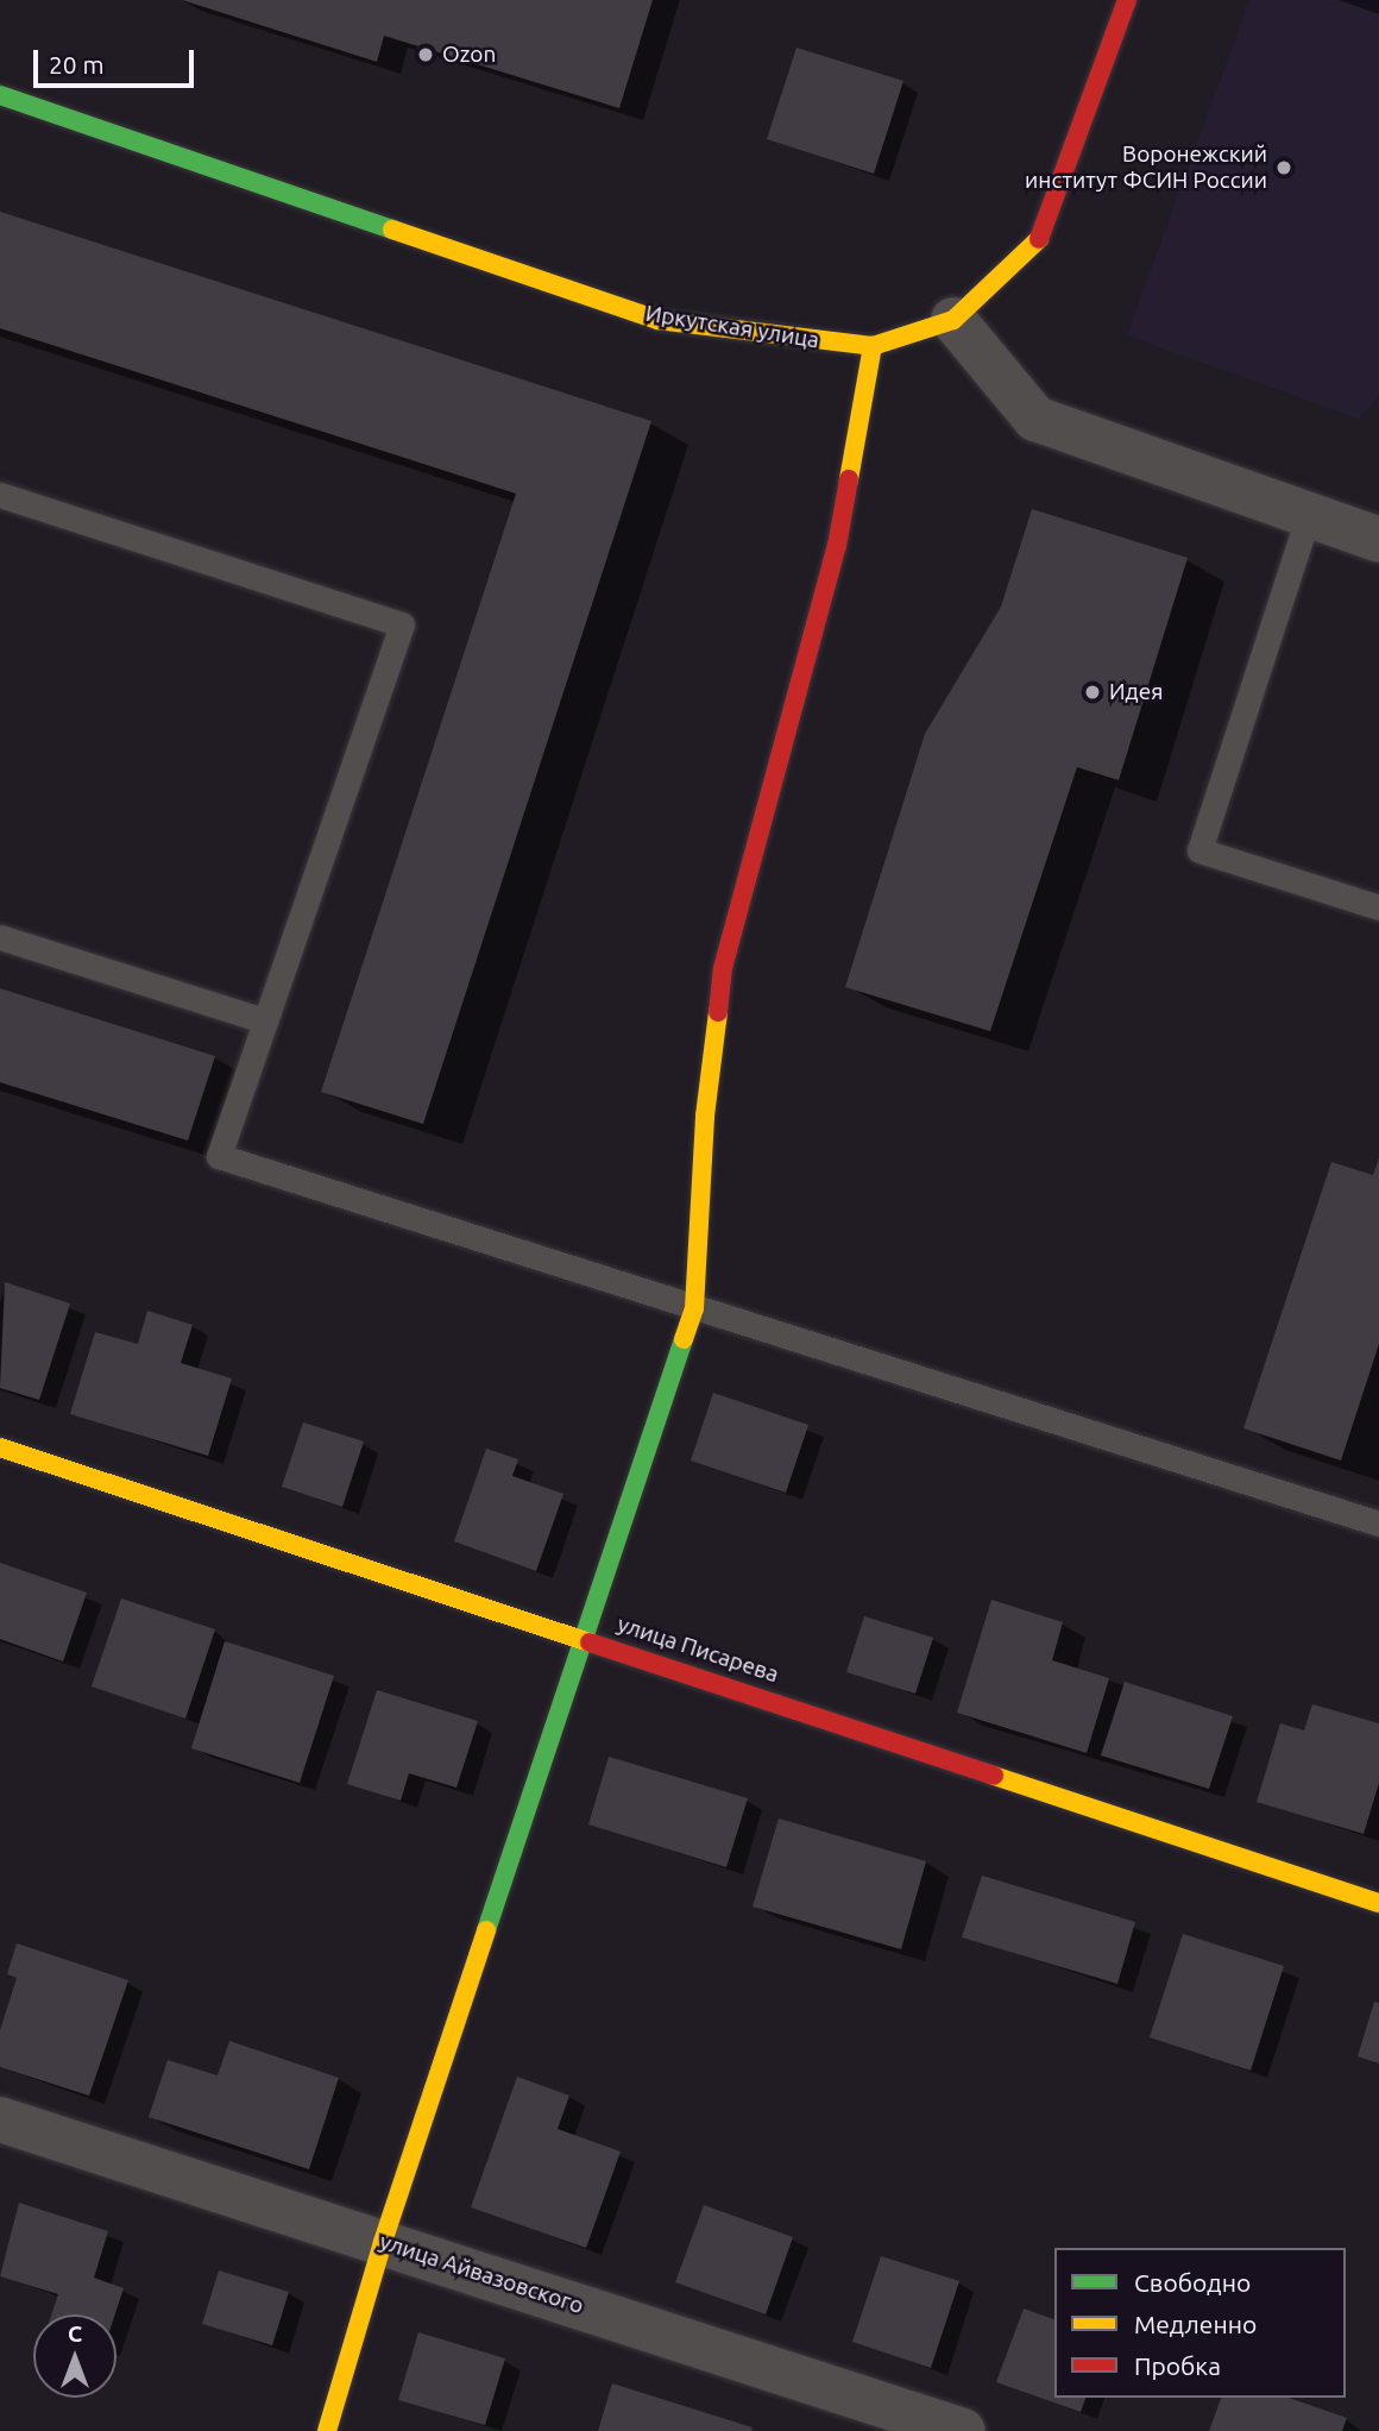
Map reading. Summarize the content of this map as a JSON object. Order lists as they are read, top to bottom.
{
  "streets": {
    "street": ["Иркутская улица", "улица Писарева", "улица Айвазовского"]
  },
  "places": ["Ozon", "Воронежский институт ФСИН России", "Идея"],
  "legend": ["Свободно", "Медленно", "Пробка"],
  "scale_bar": "20 m",
  "north": "top"
}
